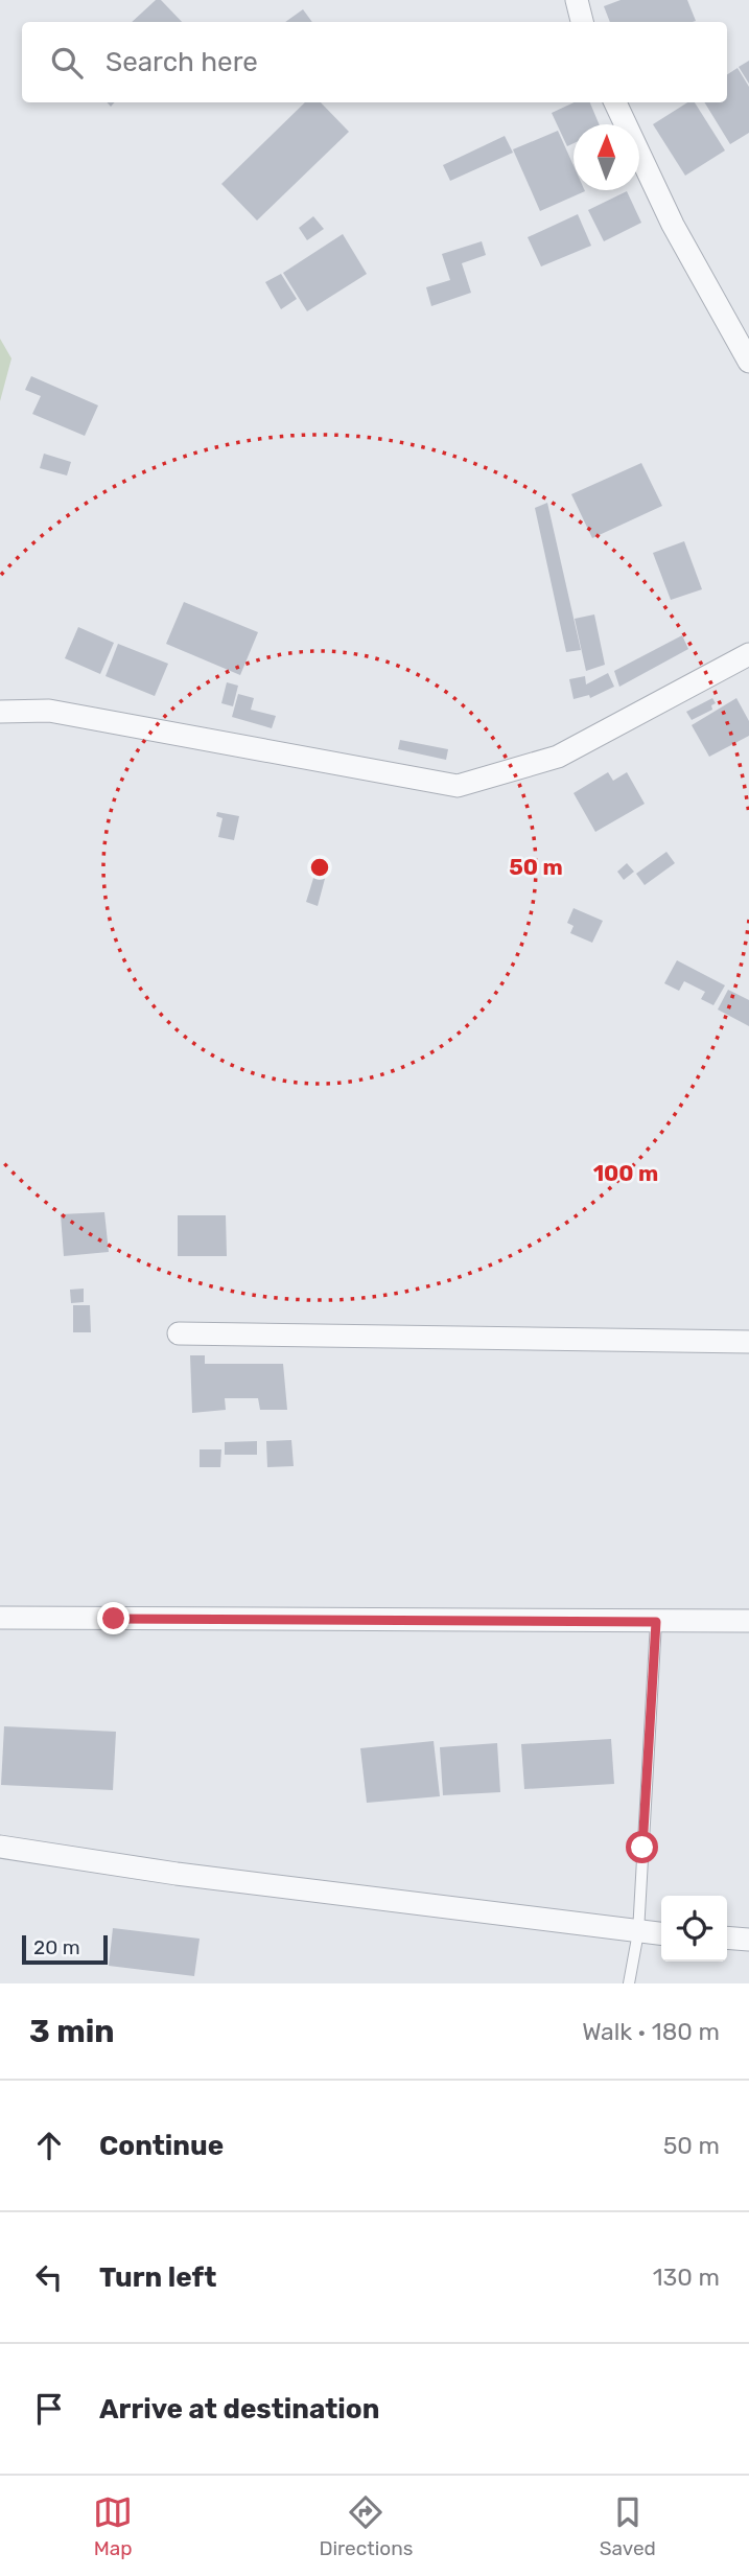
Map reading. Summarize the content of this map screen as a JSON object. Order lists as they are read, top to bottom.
{
  "scale_bar": "20 m",
  "north": "top",
  "page": {
    "search": "Search here",
    "scale": "20 m",
    "heading": ["3 min", "Walk · 180 m"],
    "list": [
      ["Continue", "50 m"],
      ["Turn left", "130 m"],
      "Arrive at destination"
    ],
    "nav": ["Map", "Directions", "Saved"]
  },
  "rings": ["50 m", "100 m"]
}
